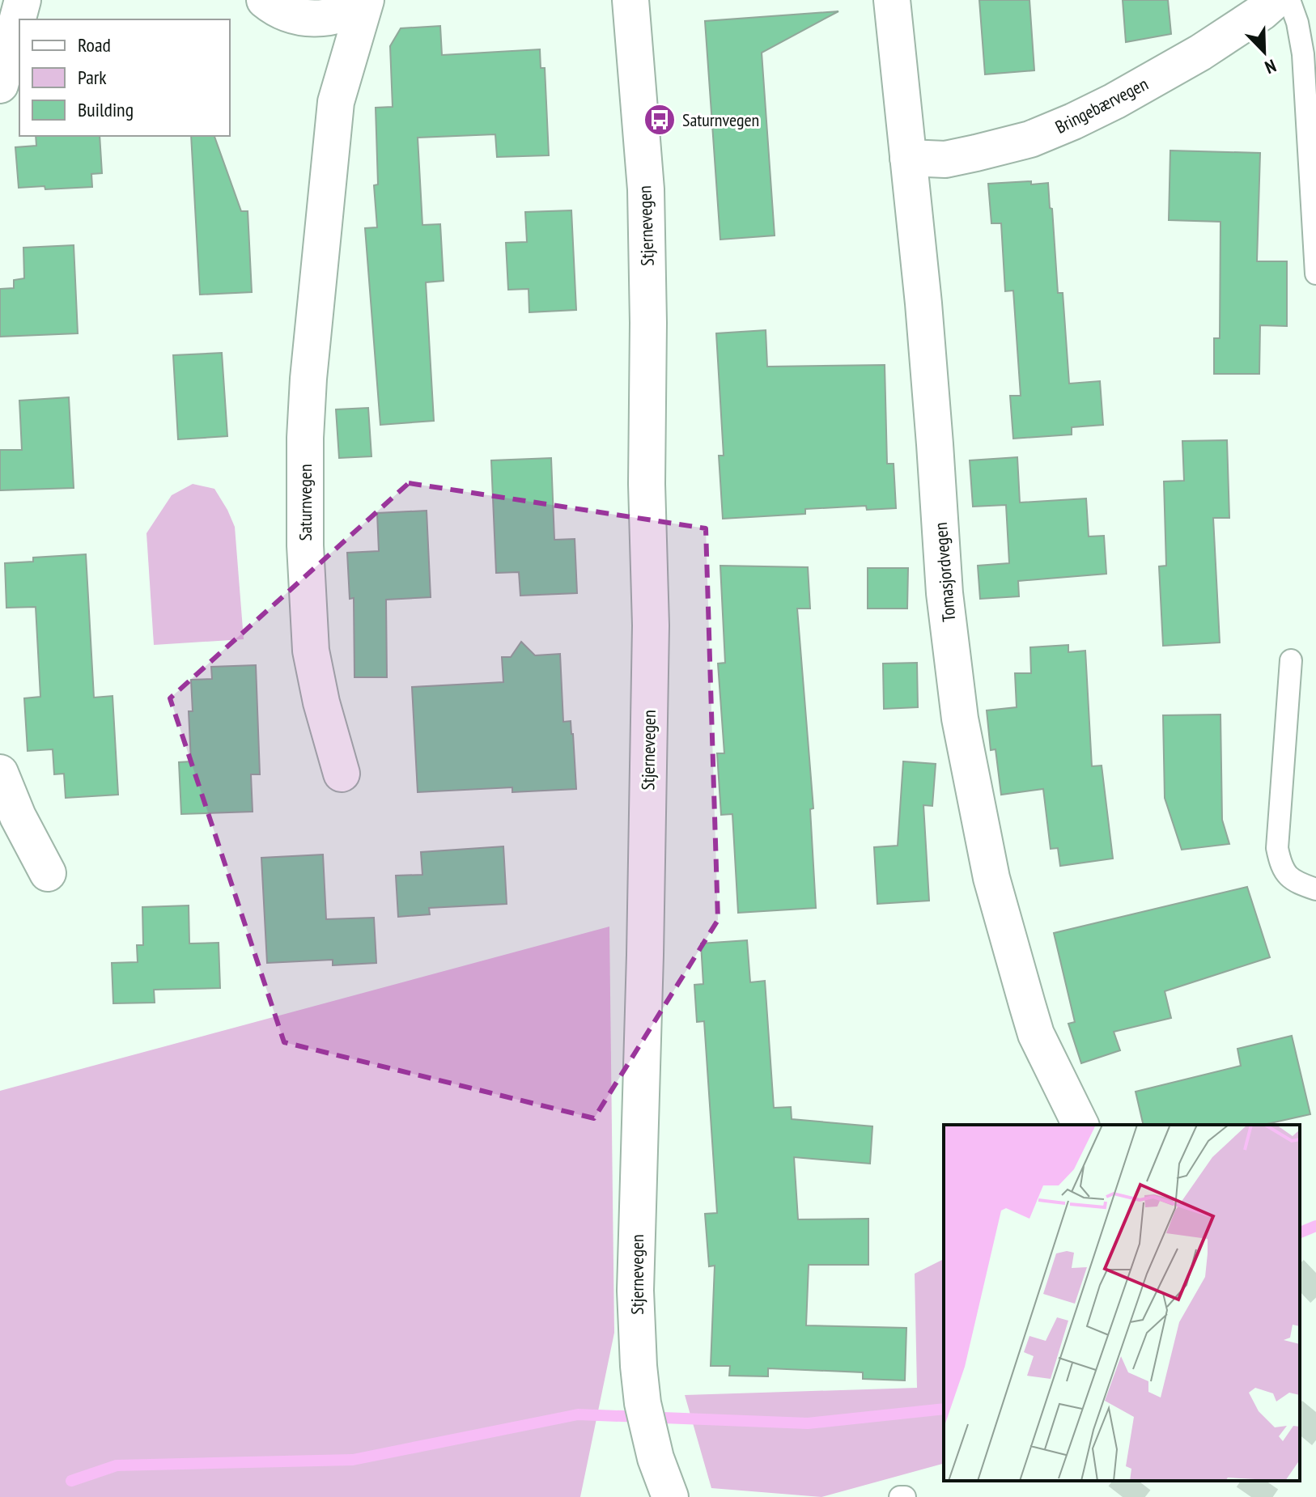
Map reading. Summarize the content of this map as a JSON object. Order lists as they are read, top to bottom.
{
  "streets": {
    "street": [
      "Bringebærvegen",
      "Stjernevegen",
      "Saturnvegen",
      "Tomasjordvegen"
    ]
  },
  "crossings": [
    ["Bringebærvegen", "Tomasjordvegen"]
  ],
  "places": {
    "bus stop": ["Saturnvegen"]
  },
  "legend": ["Road", "Park", "Building"],
  "north": "bottom right"
}
